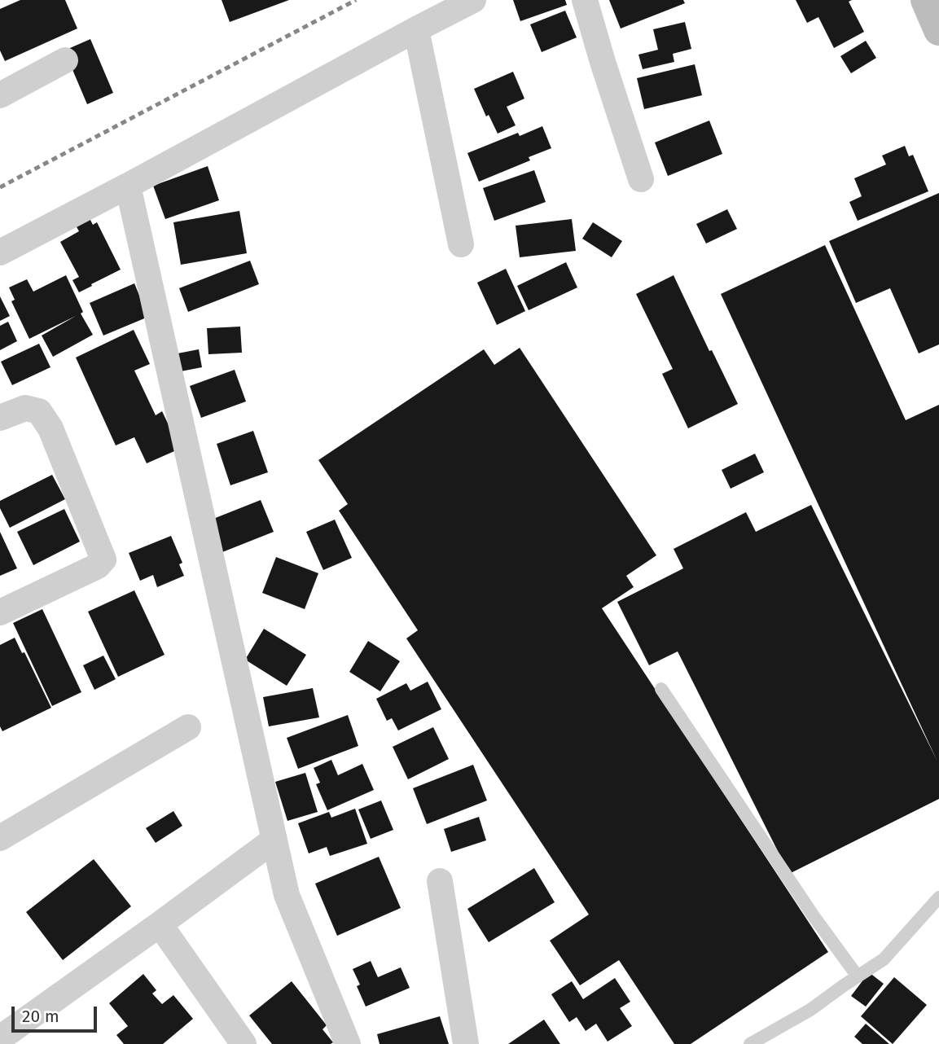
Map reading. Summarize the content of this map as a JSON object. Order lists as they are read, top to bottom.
{
  "scale_bar": "20 m"
}
